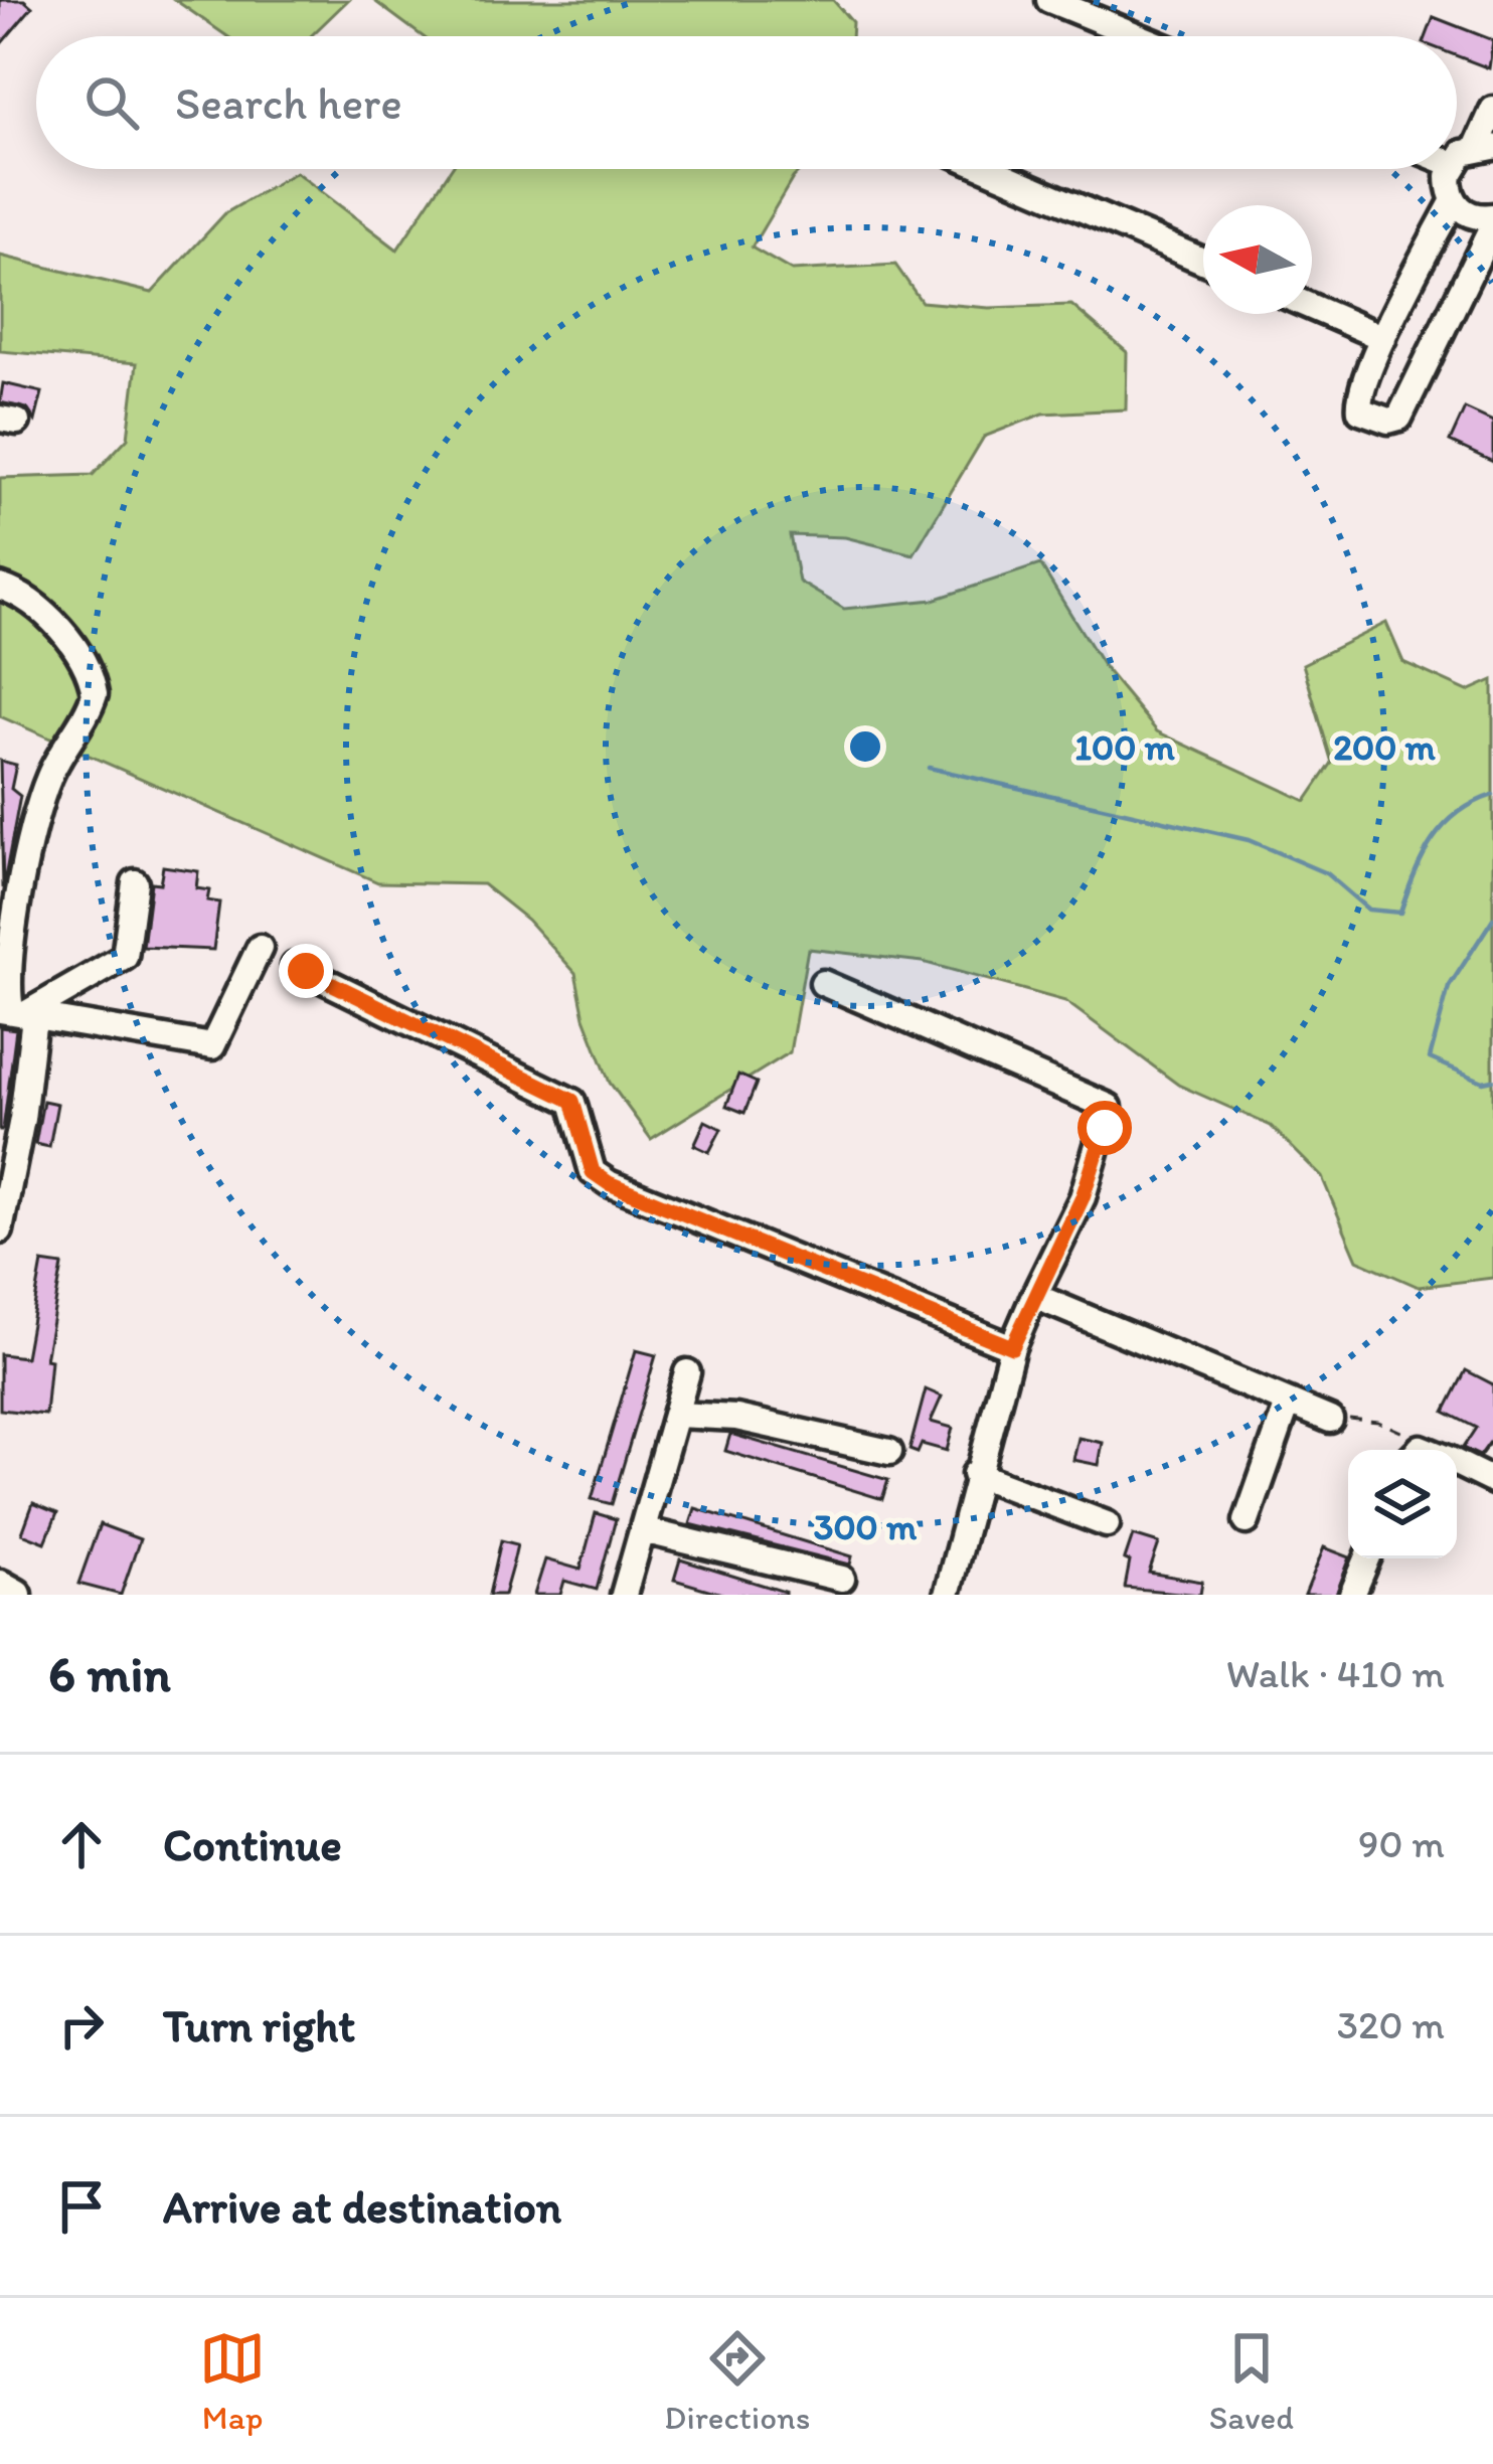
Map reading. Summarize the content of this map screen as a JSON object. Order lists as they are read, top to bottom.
{
  "north": "left",
  "page": {
    "search": "Search here",
    "heading": ["6 min", "Walk · 410 m"],
    "list": [
      ["Continue", "90 m"],
      ["Turn right", "320 m"],
      "Arrive at destination"
    ],
    "nav": ["Map", "Directions", "Saved"]
  },
  "rings": ["100 m", "200 m", "300 m"]
}
